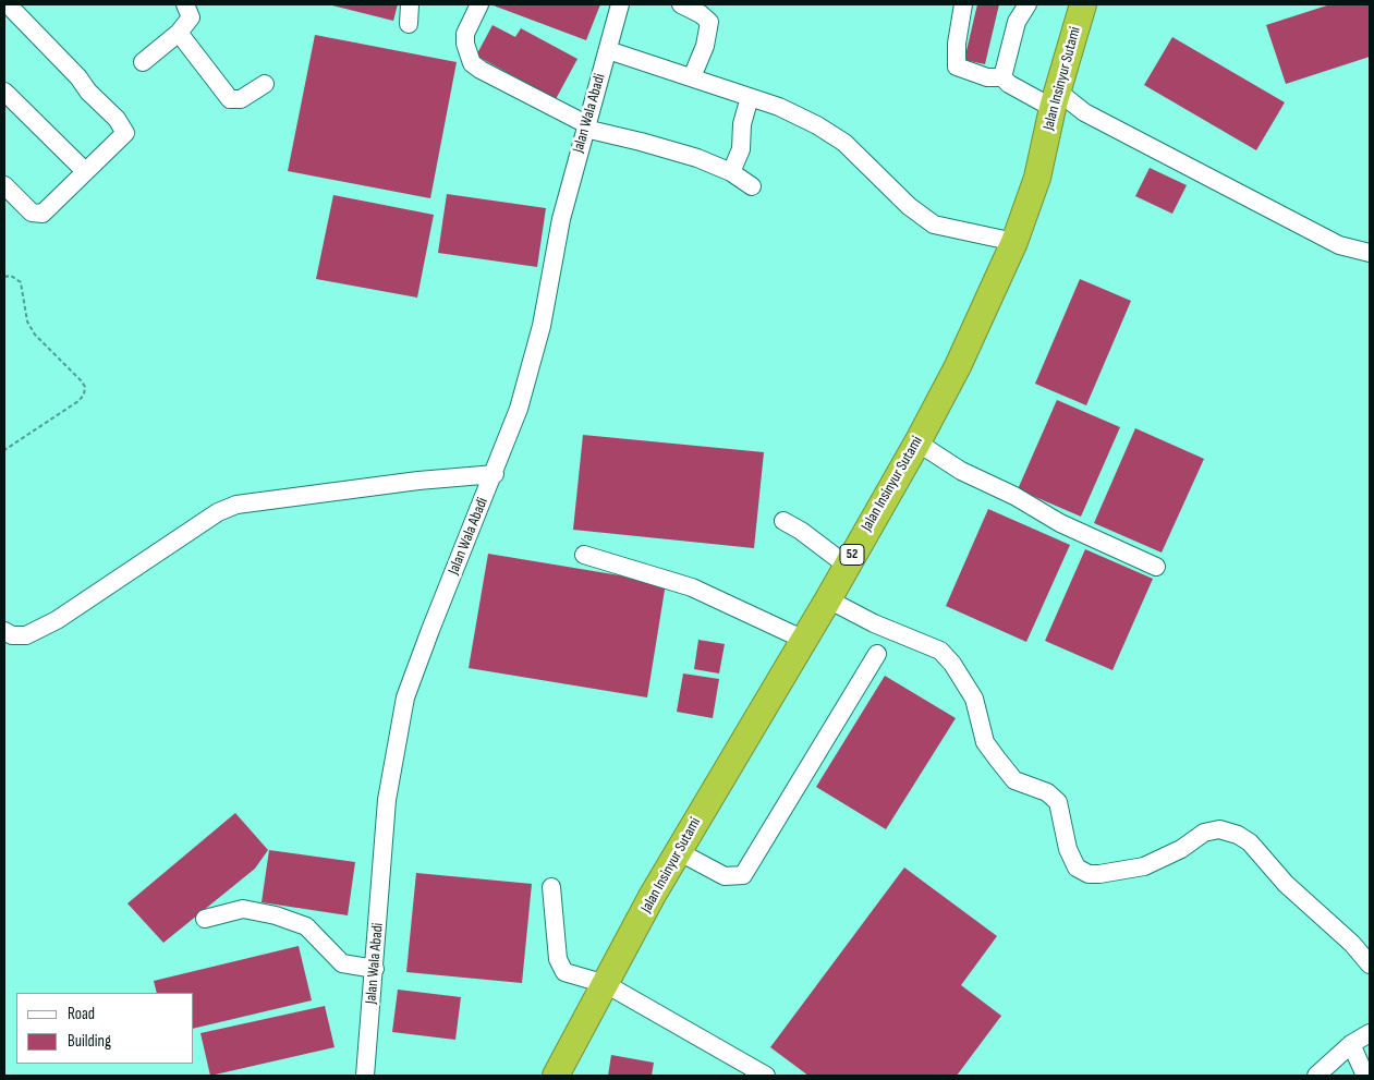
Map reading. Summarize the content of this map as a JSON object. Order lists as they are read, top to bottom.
{
  "streets": {
    "highway": ["Jalan Insinyur Sutami", "52"],
    "street": ["Jalan Wala Abadi"]
  },
  "legend": ["Road", "Building"]
}
